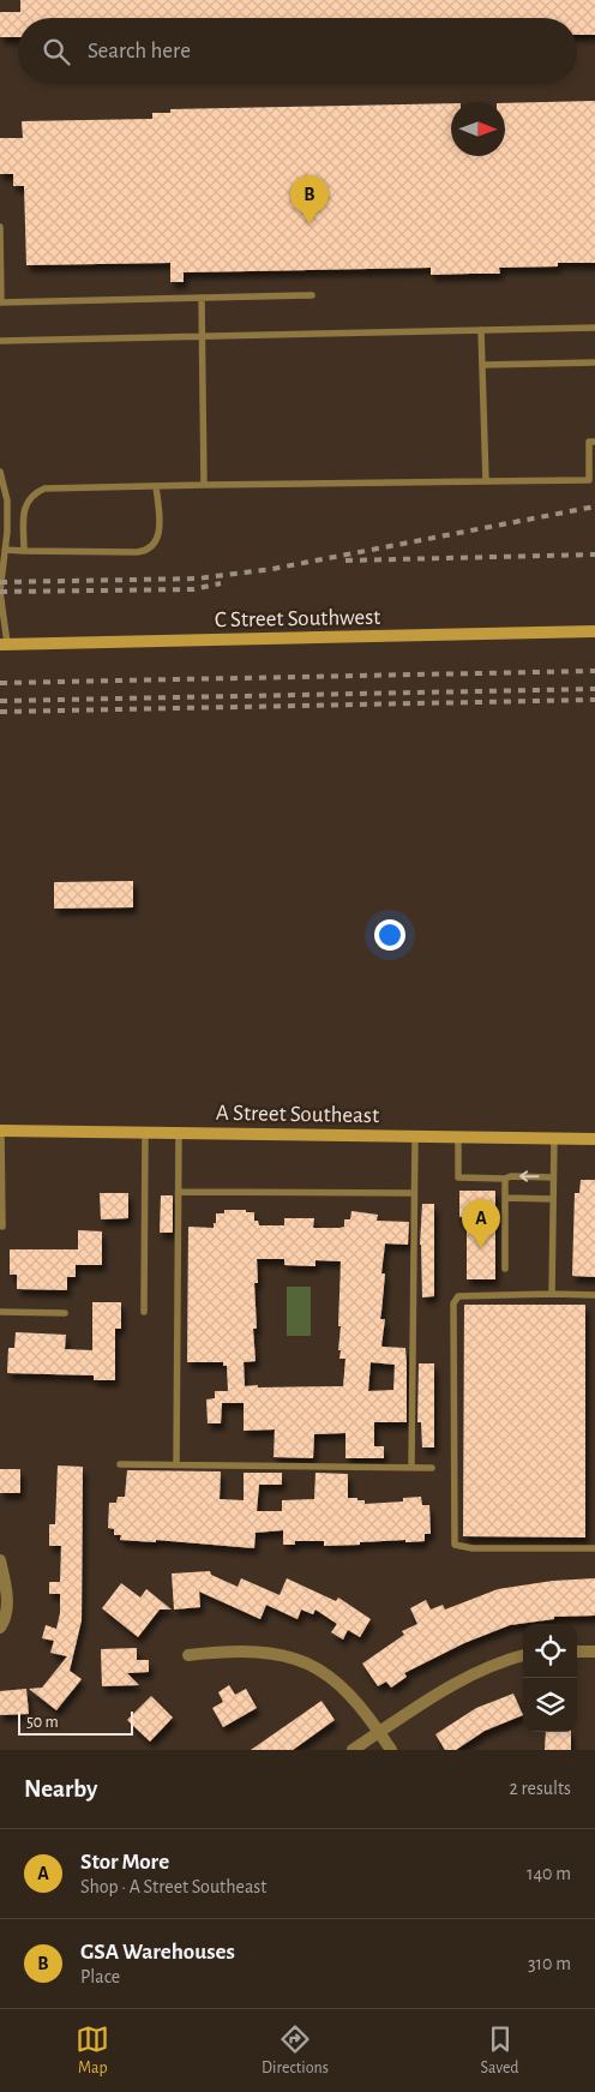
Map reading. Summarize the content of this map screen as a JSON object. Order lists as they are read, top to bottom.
{
  "streets": {
    "main road": ["C Street Southwest", "A Street Southeast"]
  },
  "scale_bar": "50 m",
  "north": "right",
  "page": {
    "search": "Search here",
    "pins": ["B", "A"],
    "scale": "50 m",
    "heading": ["Nearby", "2 results"],
    "list": [
      {
        "mark": "A",
        "name": "Stor More",
        "note": "Shop · A Street Southeast",
        "value": "140 m"
      },
      {
        "mark": "B",
        "name": "GSA Warehouses",
        "note": "Place",
        "value": "310 m"
      }
    ],
    "nav": ["Map", "Directions", "Saved"]
  }
}
